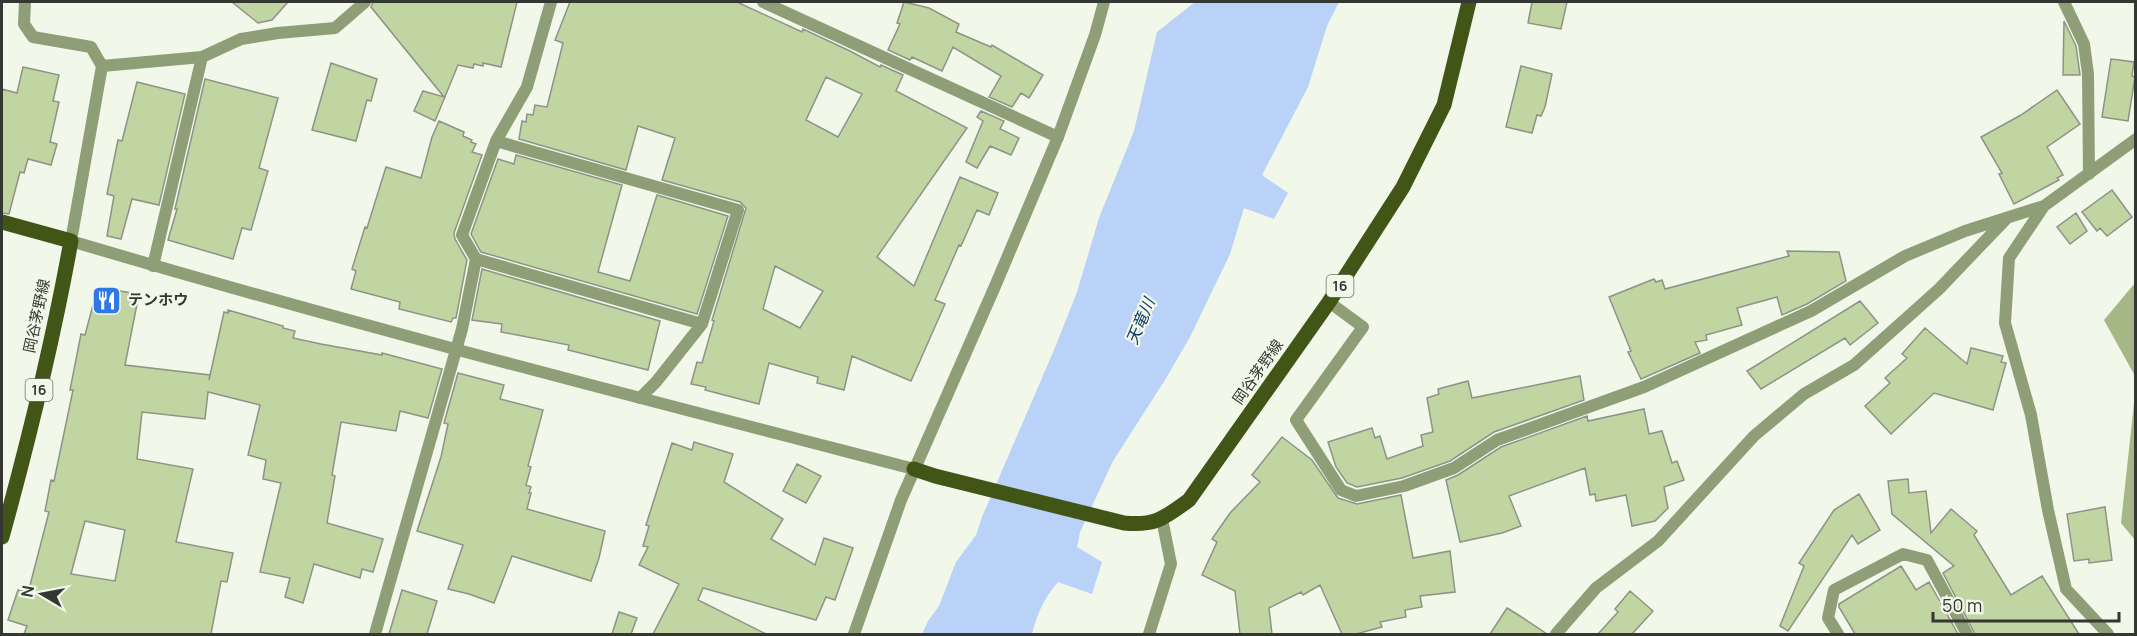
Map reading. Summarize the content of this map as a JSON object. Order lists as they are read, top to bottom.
{
  "streets": {
    "main road": ["16", "岡谷茅野線"]
  },
  "water": ["天竜川"],
  "places": {
    "restaurant": ["テンホウ"]
  },
  "scale_bar": "50 m",
  "north": "left"
}
